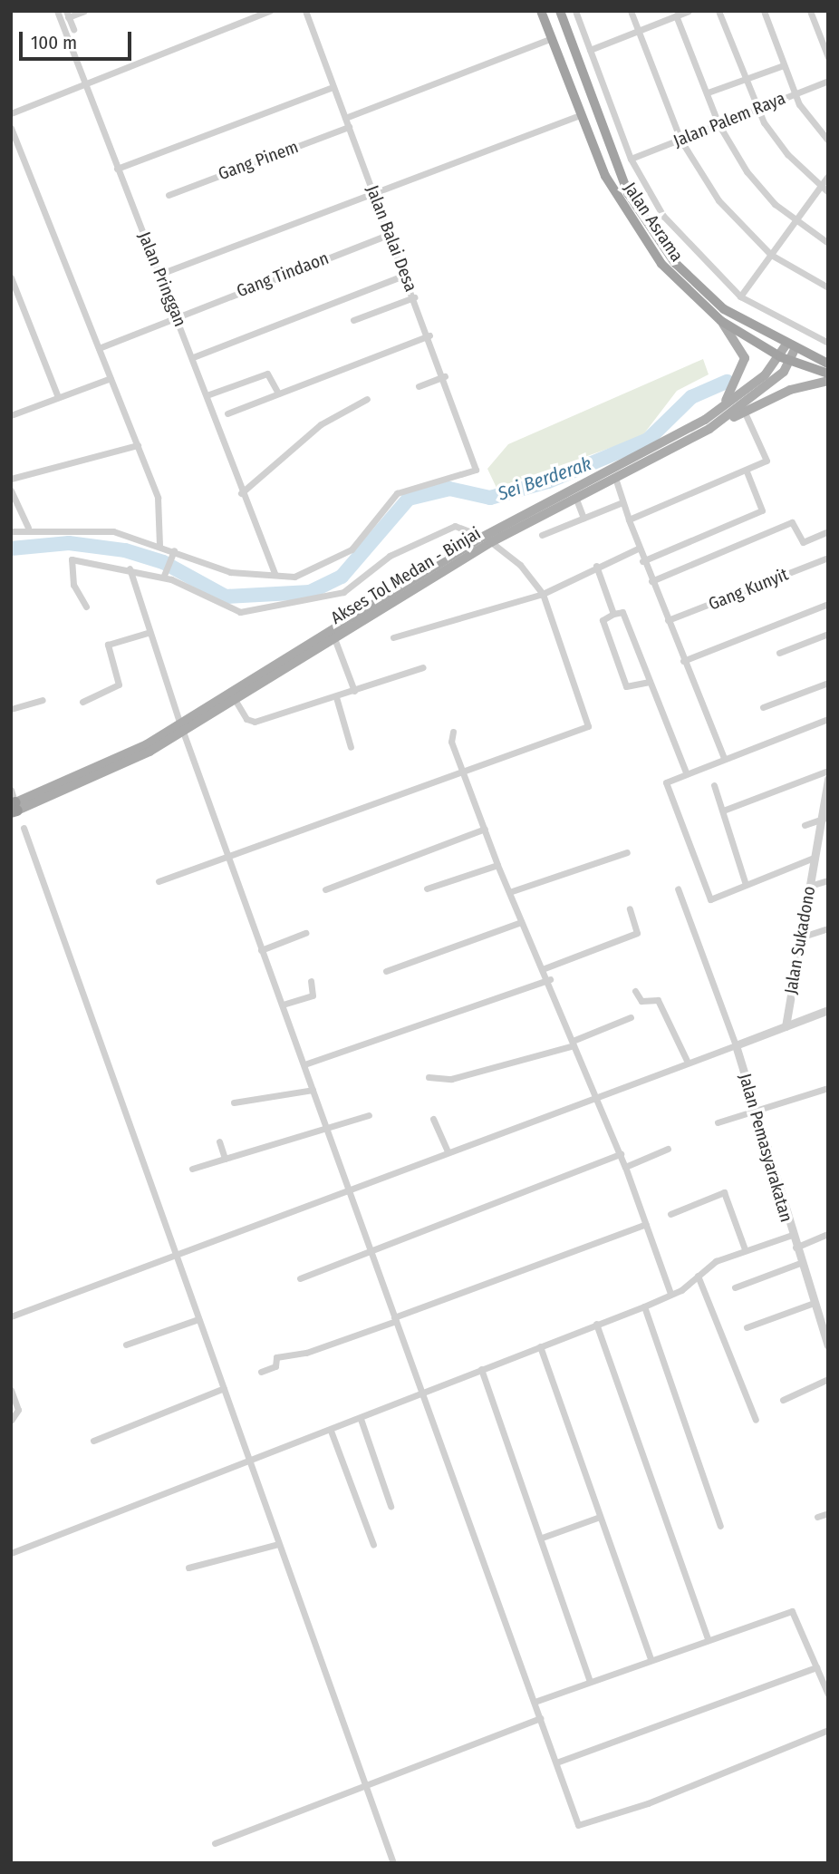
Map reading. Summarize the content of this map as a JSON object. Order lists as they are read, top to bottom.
{
  "streets": {
    "highway": ["Jalan Asrama"],
    "main road": ["Akses Tol Medan - Binjai"],
    "street": [
      "Jalan Palem Raya",
      "Gang Pinem",
      "Jalan Balai Desa",
      "Gang Tindaon",
      "Jalan Pringgan",
      "Gang Kunyit",
      "Jalan Sukadono",
      "Jalan Pemasyarakatan"
    ]
  },
  "crossings": [
    ["Gang Pinem", "Jalan Balai Desa"],
    ["Jalan Asrama", "Akses Tol Medan - Binjai"],
    ["Jalan Balai Desa", "Gang Tindaon"],
    ["Jalan Balai Desa", "Jalan Pringgan"],
    ["Gang Tindaon", "Jalan Pringgan"]
  ],
  "water": ["Sei Berderak"],
  "scale_bar": "100 m"
}
